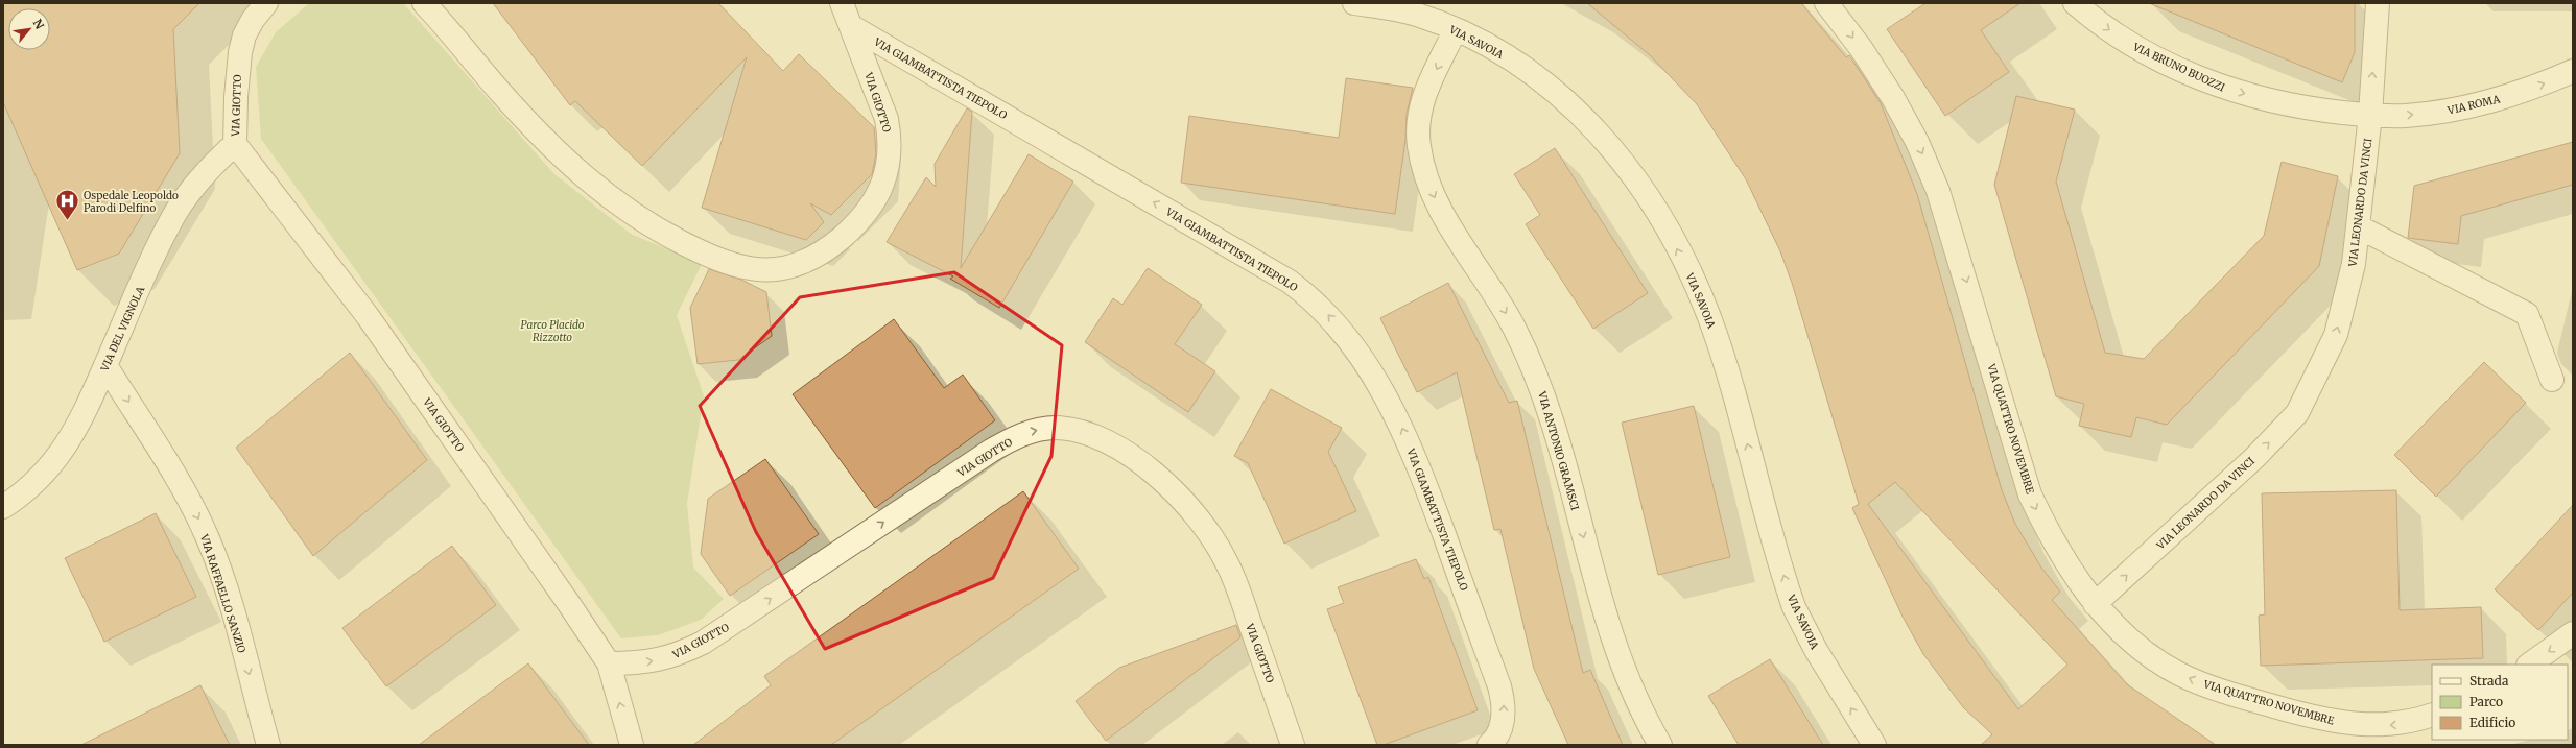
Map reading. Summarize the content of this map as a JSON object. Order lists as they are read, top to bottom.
{
  "streets": {
    "street": [
      "VIA SAVOIA",
      "VIA BRUNO BUOZZI",
      "VIA GIAMBATTISTA TIEPOLO",
      "VIA GIOTTO",
      "VIA ROMA",
      "VIA LEONARDO DA VINCI",
      "VIA DEL VIGNOLA",
      "VIA QUATTRO NOVEMBRE",
      "VIA ANTONIO GRAMSCI",
      "VIA RAFFAELLO SANZIO"
    ]
  },
  "crossings": [
    ["VIA SAVOIA", "VIA ANTONIO GRAMSCI"],
    ["VIA BRUNO BUOZZI", "VIA ROMA"],
    ["VIA BRUNO BUOZZI", "VIA LEONARDO DA VINCI"],
    ["VIA GIAMBATTISTA TIEPOLO", "VIA GIOTTO"],
    ["VIA GIOTTO", "VIA DEL VIGNOLA"],
    ["VIA ROMA", "VIA LEONARDO DA VINCI"],
    ["VIA LEONARDO DA VINCI", "VIA QUATTRO NOVEMBRE"],
    ["VIA DEL VIGNOLA", "VIA RAFFAELLO SANZIO"]
  ],
  "one_way": [
    "VIA SAVOIA",
    "VIA BRUNO BUOZZI",
    "VIA GIAMBATTISTA TIEPOLO",
    "VIA ROMA",
    "VIA LEONARDO DA VINCI",
    "VIA ANTONIO GRAMSCI",
    "VIA RAFFAELLO SANZIO"
  ],
  "parks": ["Parco Placido Rizzotto"],
  "places": {
    "hospital": ["Ospedale Leopoldo Parodi Delfino"]
  },
  "legend": ["Strada", "Parco", "Edificio"],
  "north": "top right"
}
